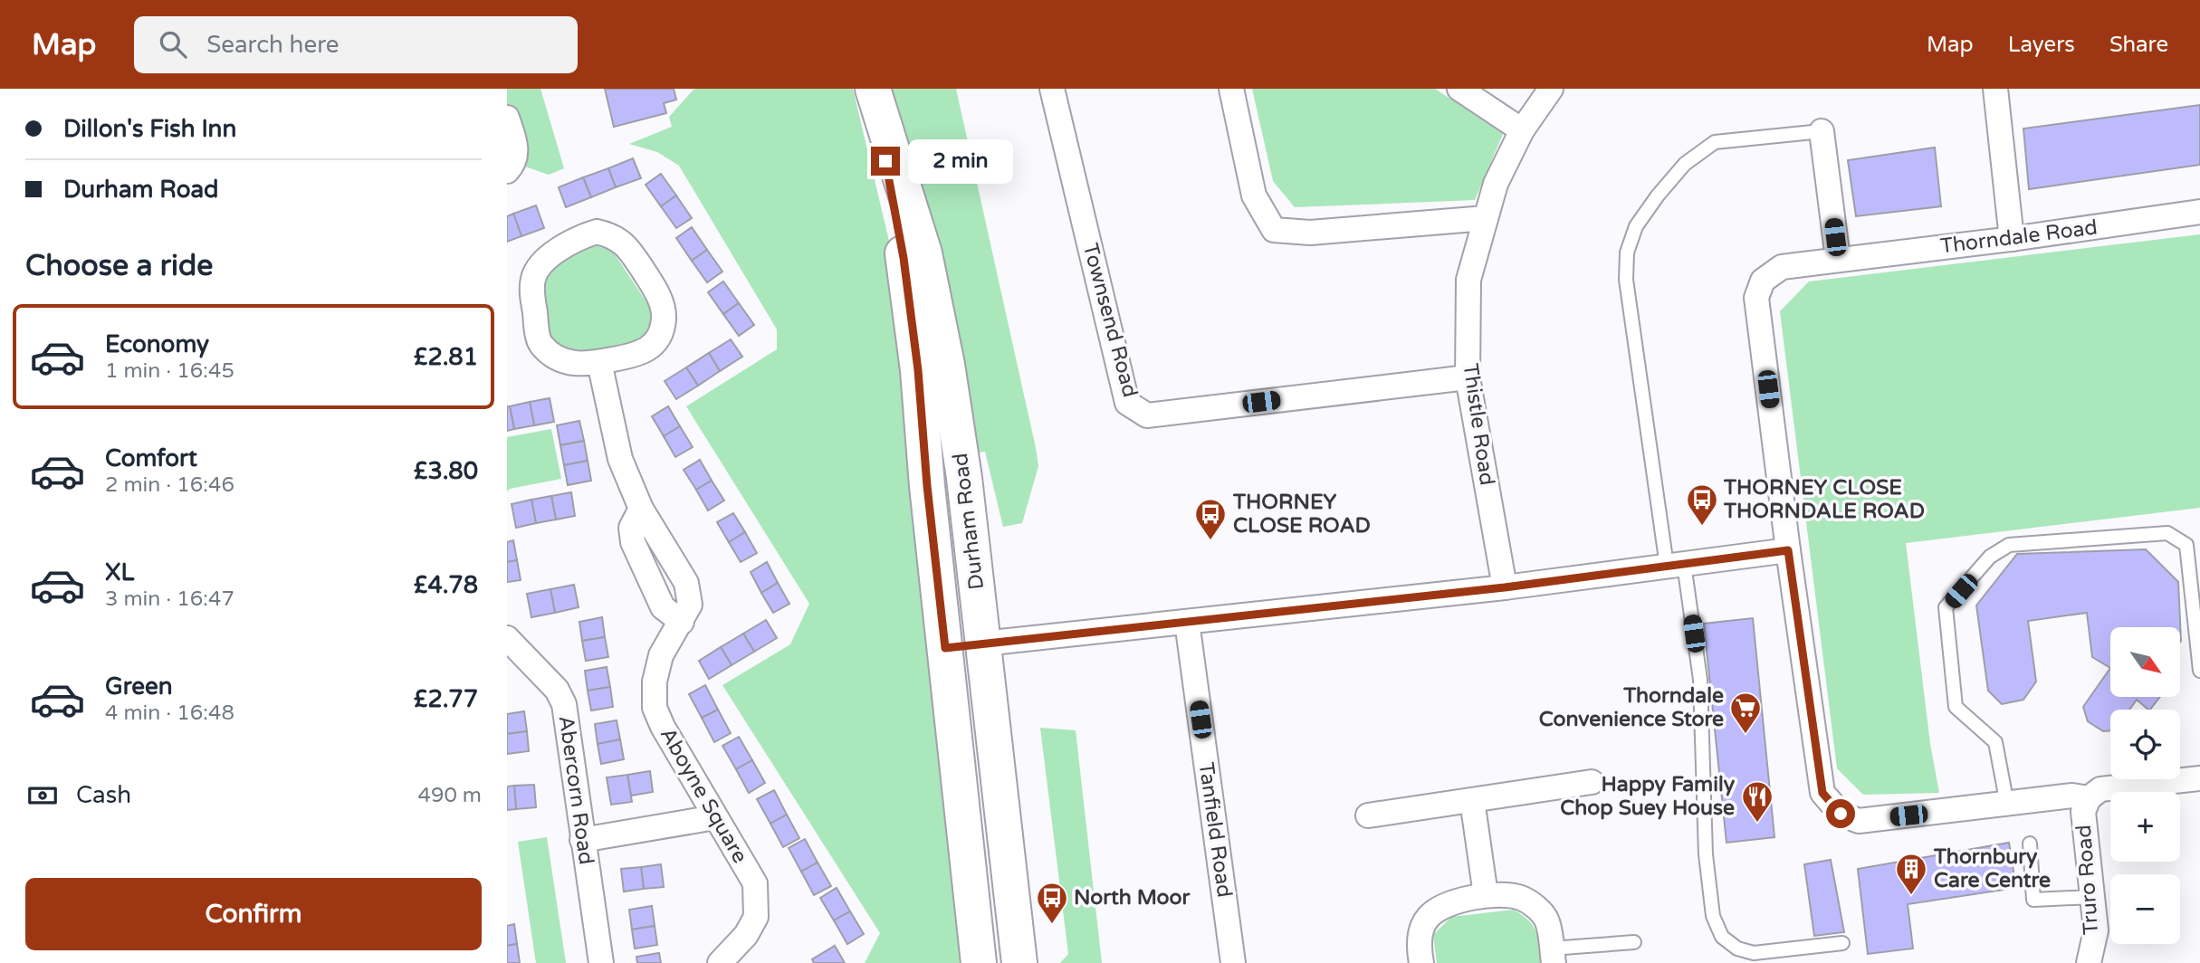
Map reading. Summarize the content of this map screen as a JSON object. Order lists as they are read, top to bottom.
{
  "streets": {
    "highway": ["Durham Road"],
    "street": [
      "Thorndale Road",
      "Townsend Road",
      "Thistle Road",
      "Abercorn Road",
      "Aboyne Square",
      "Tanfield Road",
      "Truro Road"
    ]
  },
  "crossings": [
    ["Thorndale Road", "Truro Road"],
    ["Townsend Road", "Thistle Road"]
  ],
  "places": {
    "bus stop": ["THORNEY CLOSE THORNDALE ROAD", "THORNEY CLOSE ROAD", "North Moor"],
    "supermarket": ["Thorndale Convenience Store"],
    "restaurant": ["Happy Family Chop Suey House"],
    "building": ["Thornbury Care Centre"]
  },
  "north": "bottom right",
  "page": {
    "header": "Map",
    "search": "Search here",
    "nav": ["Map", "Layers", "Share"],
    "banner": ["Dillon's Fish Inn", "Durham Road"],
    "bubble": "2 min",
    "heading": "Choose a ride",
    "list": [
      {
        "name": "Economy",
        "note": "1 min · 16:45",
        "value": "£2.81"
      },
      {
        "name": "Comfort",
        "note": "2 min · 16:46",
        "value": "£3.80"
      },
      {
        "name": "XL",
        "note": "3 min · 16:47",
        "value": "£4.78"
      },
      {
        "name": "Green",
        "note": "4 min · 16:48",
        "value": "£2.77"
      }
    ],
    "map_buttons": ["+", "−"],
    "pay": ["Cash", "490 m"],
    "buttons": "Confirm"
  }
}
